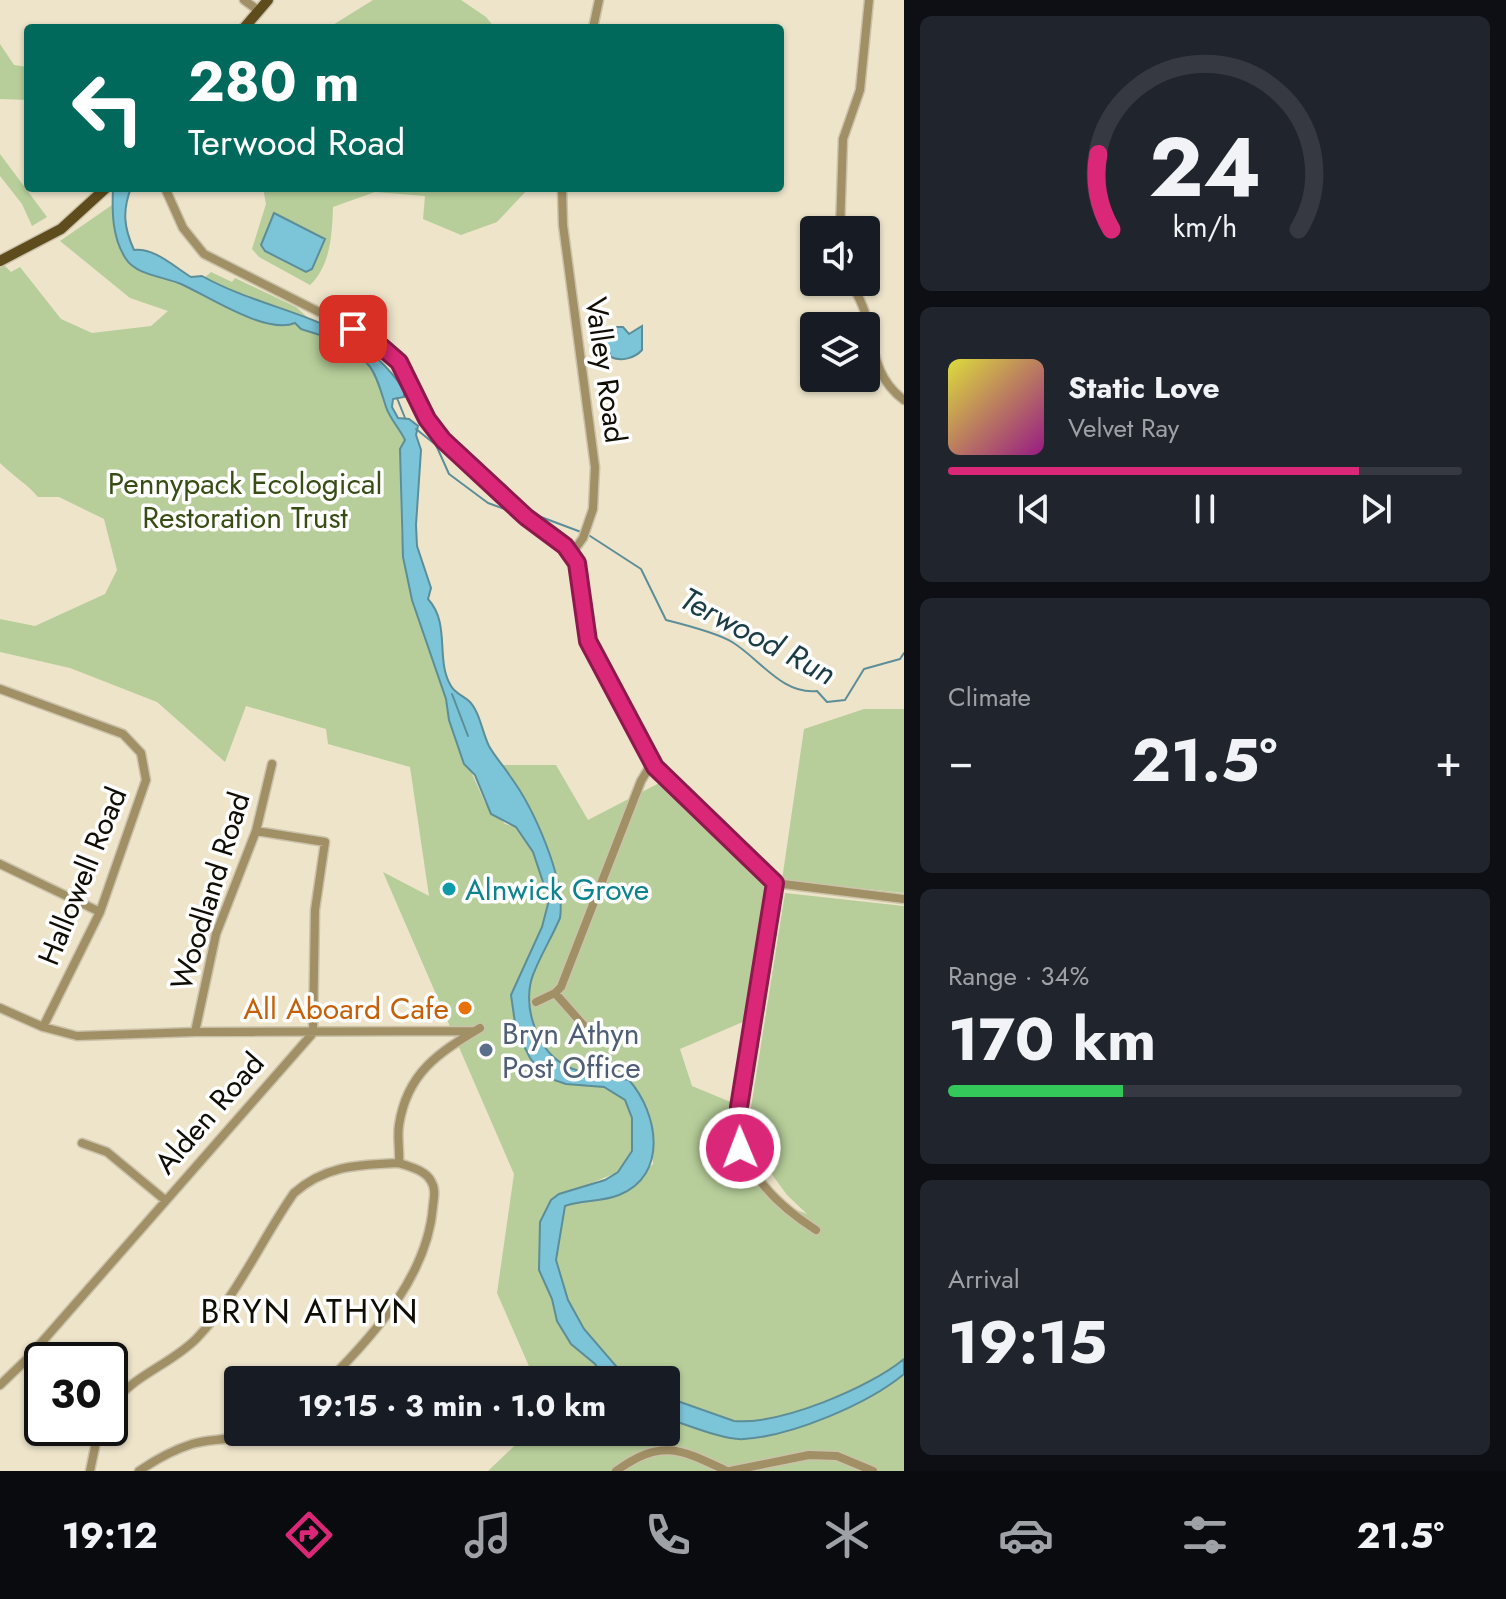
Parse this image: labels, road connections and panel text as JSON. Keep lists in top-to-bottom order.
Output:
{
  "streets": {
    "street": [
      "Valley Road",
      "Hallowell Road",
      "Woodland Road",
      "Alden Road"
    ]
  },
  "districts": ["BRYN ATHYN"],
  "water": ["Terwood Run"],
  "parks": ["Pennypack Ecological Restoration Trust"],
  "places": ["Alnwick Grove", "All Aboard Cafe", "Bryn Athyn Post Office"],
  "page": {
    "turn": ["280 m", "Terwood Road"],
    "song": ["Static Love", "Velvet Ray"],
    "tile": [
      "Climate",
      ["Range · 34%", "170 km"],
      ["Arrival", "19:15"]
    ],
    "heat": ["−", "21.5°", "+"],
    "limit": "30",
    "trip": "19:15 · 3 min · 1.0 km",
    "tabs": ["19:12", "21.5°"],
    "gauge": ["24", "km/h"]
  }
}
